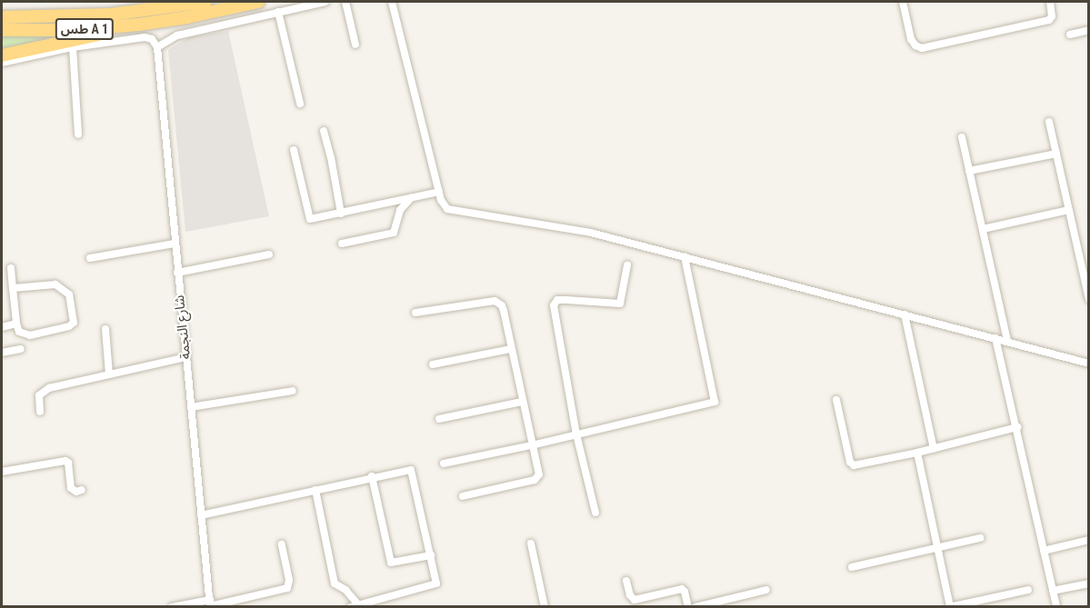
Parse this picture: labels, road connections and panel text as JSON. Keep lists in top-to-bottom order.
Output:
{
  "streets": {
    "highway": ["طس A 1"],
    "street": ["شارع النجمة"]
  }
}
